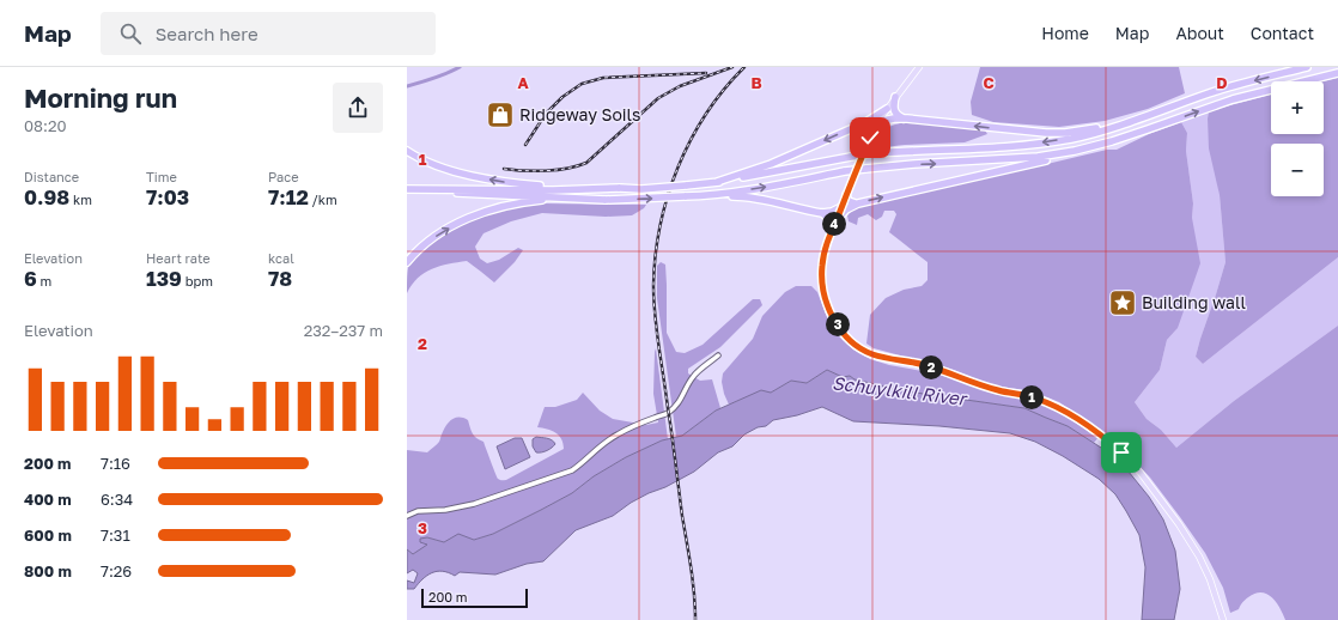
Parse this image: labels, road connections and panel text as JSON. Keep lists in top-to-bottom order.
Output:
{
  "water": ["Schuylkill River"],
  "places": {
    "shop": ["Ridgeway Soils"],
    "place": ["Building wall"]
  },
  "scale_bar": "200 m",
  "page": {
    "header": "Map",
    "search": "Search here",
    "nav": [
      "Home",
      "Map",
      "About",
      "Contact"
    ],
    "heading": ["Morning run", "08:20"],
    "map_buttons": ["+", "−"],
    "stats": [
      ["Distance", "0.98 km"],
      ["Time", "7:03"],
      ["Pace", "7:12 /km"],
      ["Elevation", "6 m"],
      ["Heart rate", "139 bpm"],
      ["kcal", "78"]
    ],
    "pins": [
      "4",
      "3",
      "2",
      "1"
    ],
    "chart": ["Elevation", "232–237 m"],
    "list": [
      {
        "name": "200 m",
        "note": "7:16"
      },
      {
        "name": "400 m",
        "note": "6:34"
      },
      {
        "name": "600 m",
        "note": "7:31"
      },
      {
        "name": "800 m",
        "note": "7:26"
      }
    ],
    "scale": "200 m"
  },
  "grid": {
    "columns": [
      "A",
      "B",
      "C",
      "D"
    ],
    "rows": ["1", "2", "3"]
  }
}
